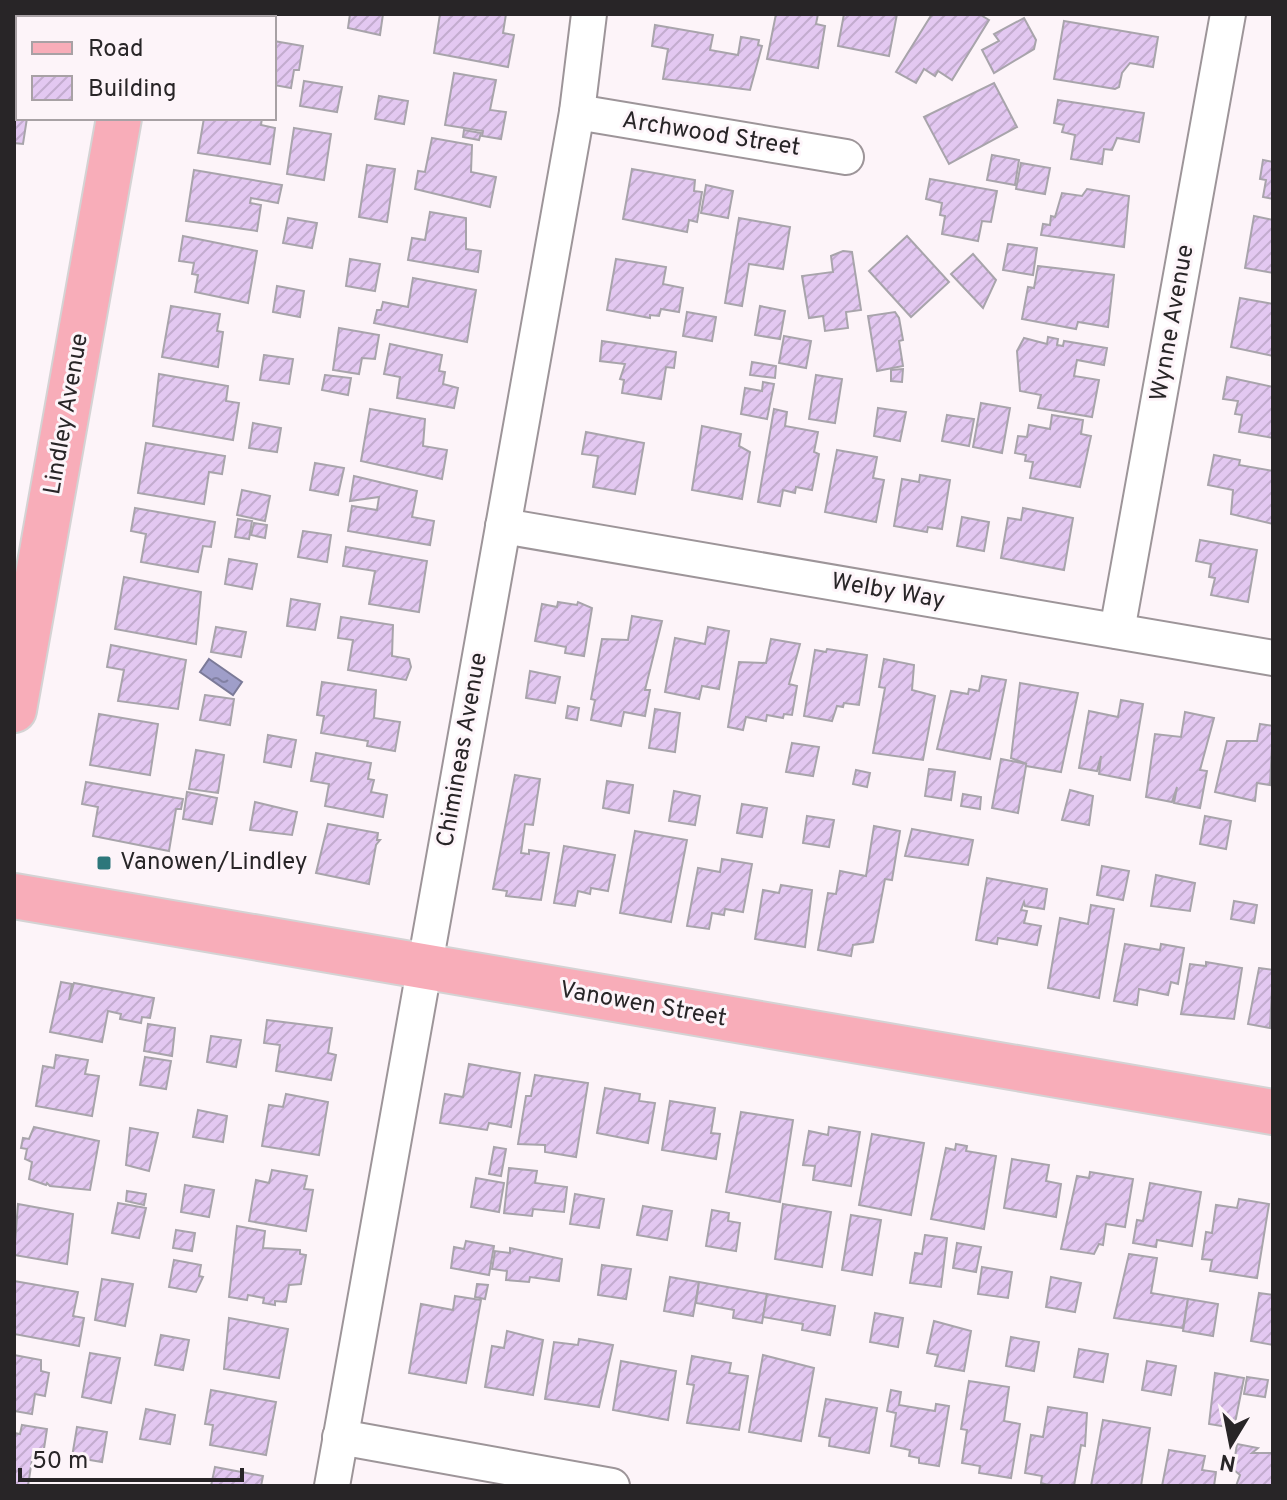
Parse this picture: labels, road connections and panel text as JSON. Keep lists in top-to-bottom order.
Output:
{
  "streets": {
    "main road": ["Lindley Avenue", "Vanowen Street"],
    "street": [
      "Archwood Street",
      "Wynne Avenue",
      "Welby Way",
      "Chimineas Avenue"
    ]
  },
  "crossings": [
    ["Archwood Street", "Chimineas Avenue"],
    ["Wynne Avenue", "Welby Way"],
    ["Welby Way", "Chimineas Avenue"],
    ["Chimineas Avenue", "Vanowen Street"]
  ],
  "places": {
    "transit": ["Vanowen/Lindley"]
  },
  "legend": ["Road", "Building"],
  "scale_bar": "50 m",
  "north": "bottom"
}
